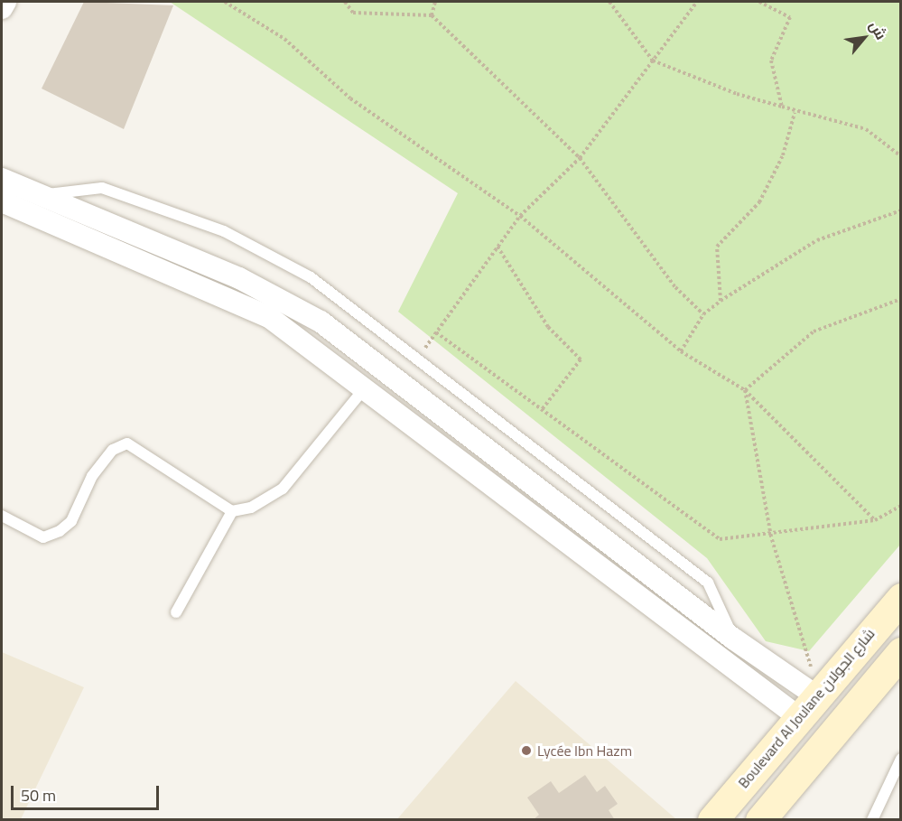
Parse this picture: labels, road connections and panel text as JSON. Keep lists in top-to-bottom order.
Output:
{
  "streets": {
    "main road": ["Boulevard Al Joulane شارع الجولان"]
  },
  "places": ["Lycée Ibn Hazm"],
  "scale_bar": "50 m",
  "north": "top right"
}
